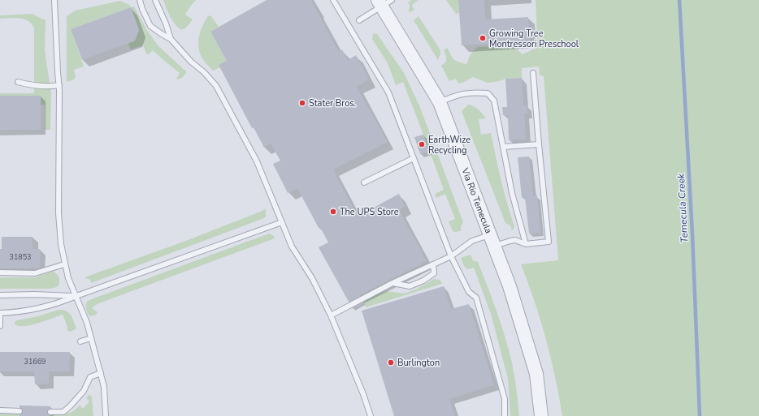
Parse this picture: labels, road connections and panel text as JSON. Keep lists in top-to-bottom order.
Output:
{
  "streets": {
    "street": ["Via Rio Temecula"]
  },
  "water": ["Temecula Creek"],
  "places": [
    "Growing Tree Montressori Preschool",
    "Stater Bros.",
    "EarthWize Recycling",
    "The UPS Store",
    "Burlington"
  ],
  "house_numbers": ["31853", "31669"]
}
